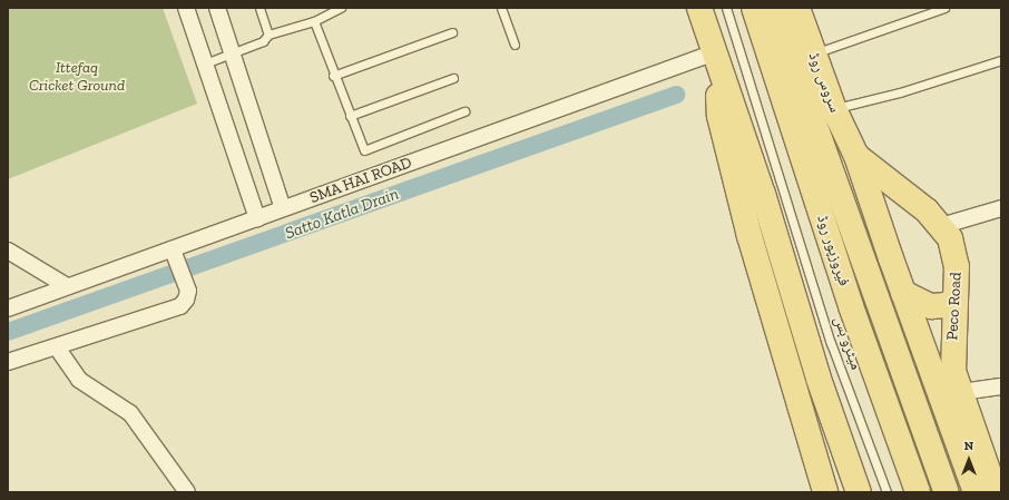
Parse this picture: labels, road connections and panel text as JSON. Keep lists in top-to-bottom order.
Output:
{
  "streets": {
    "main road": ["سروس روڈ", "فیروزپور روڈ", "Peco Road"],
    "street": ["SMA HAI ROAD"],
    "lane": ["میٹرو بس"]
  },
  "crossings": [
    ["سروس روڈ", "Peco Road"]
  ],
  "water": ["Satto Katla Drain"],
  "parks": ["Ittefaq Cricket Ground"],
  "north": "top"
}
